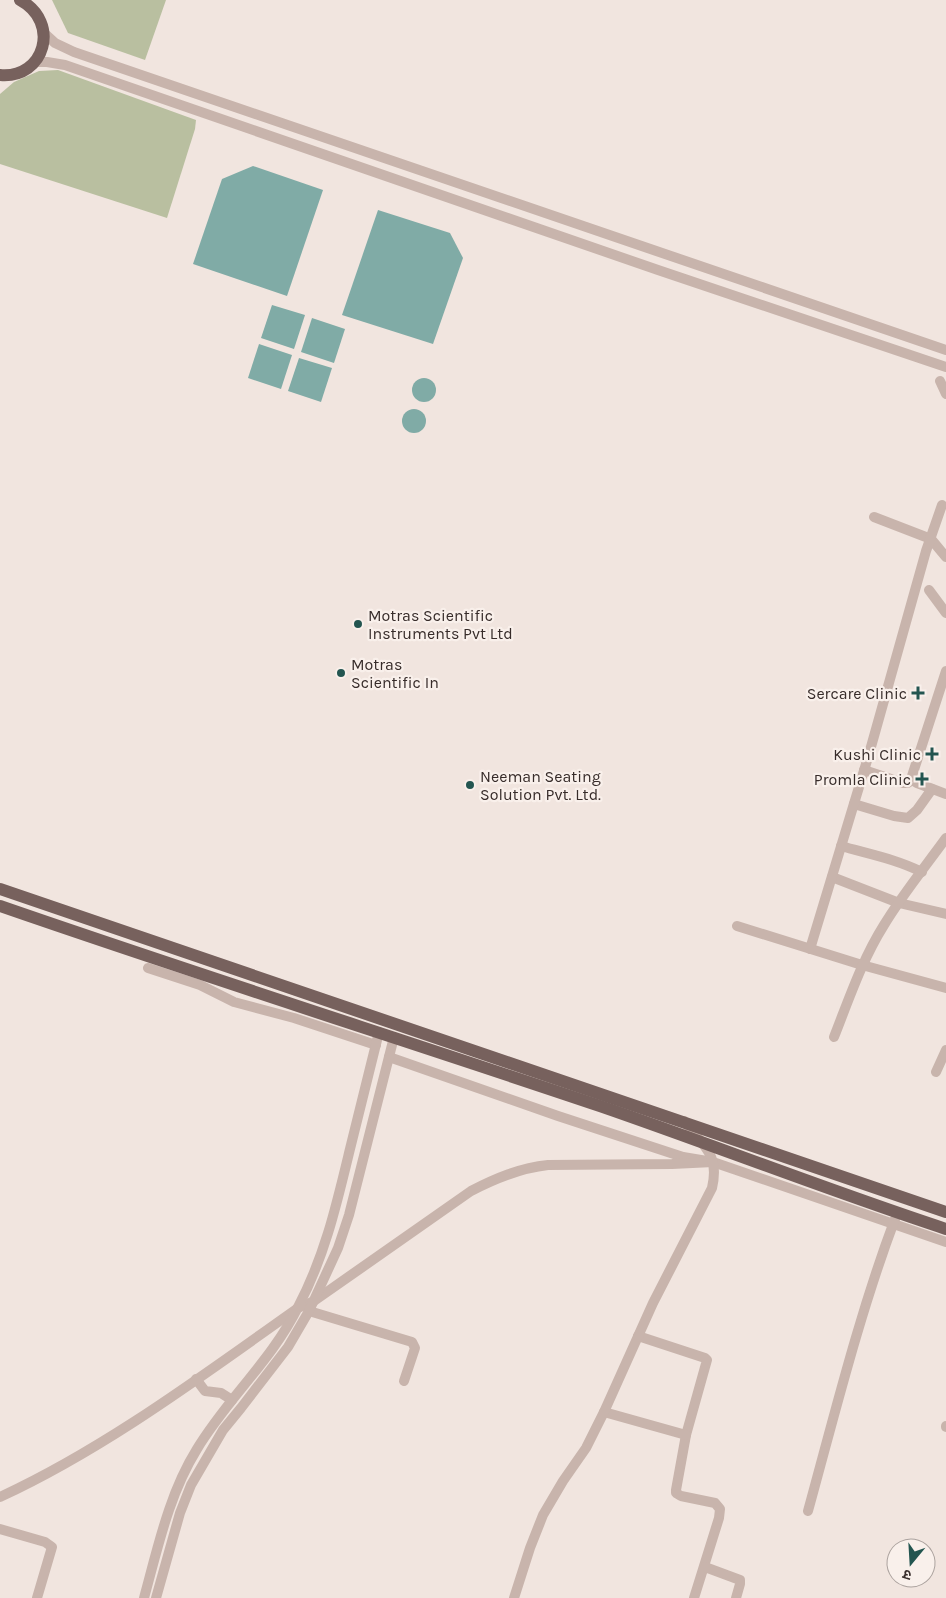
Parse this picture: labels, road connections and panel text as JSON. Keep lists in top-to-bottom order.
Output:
{
  "places": {
    "other": ["Motras Scientific Instruments Pvt Ltd", "Motras Scientific In", "Neeman Seating Solution Pvt. Ltd."],
    "health": ["Sercare Clinic", "Kushi Clinic", "Promla Clinic"]
  },
  "north": "bottom"
}
